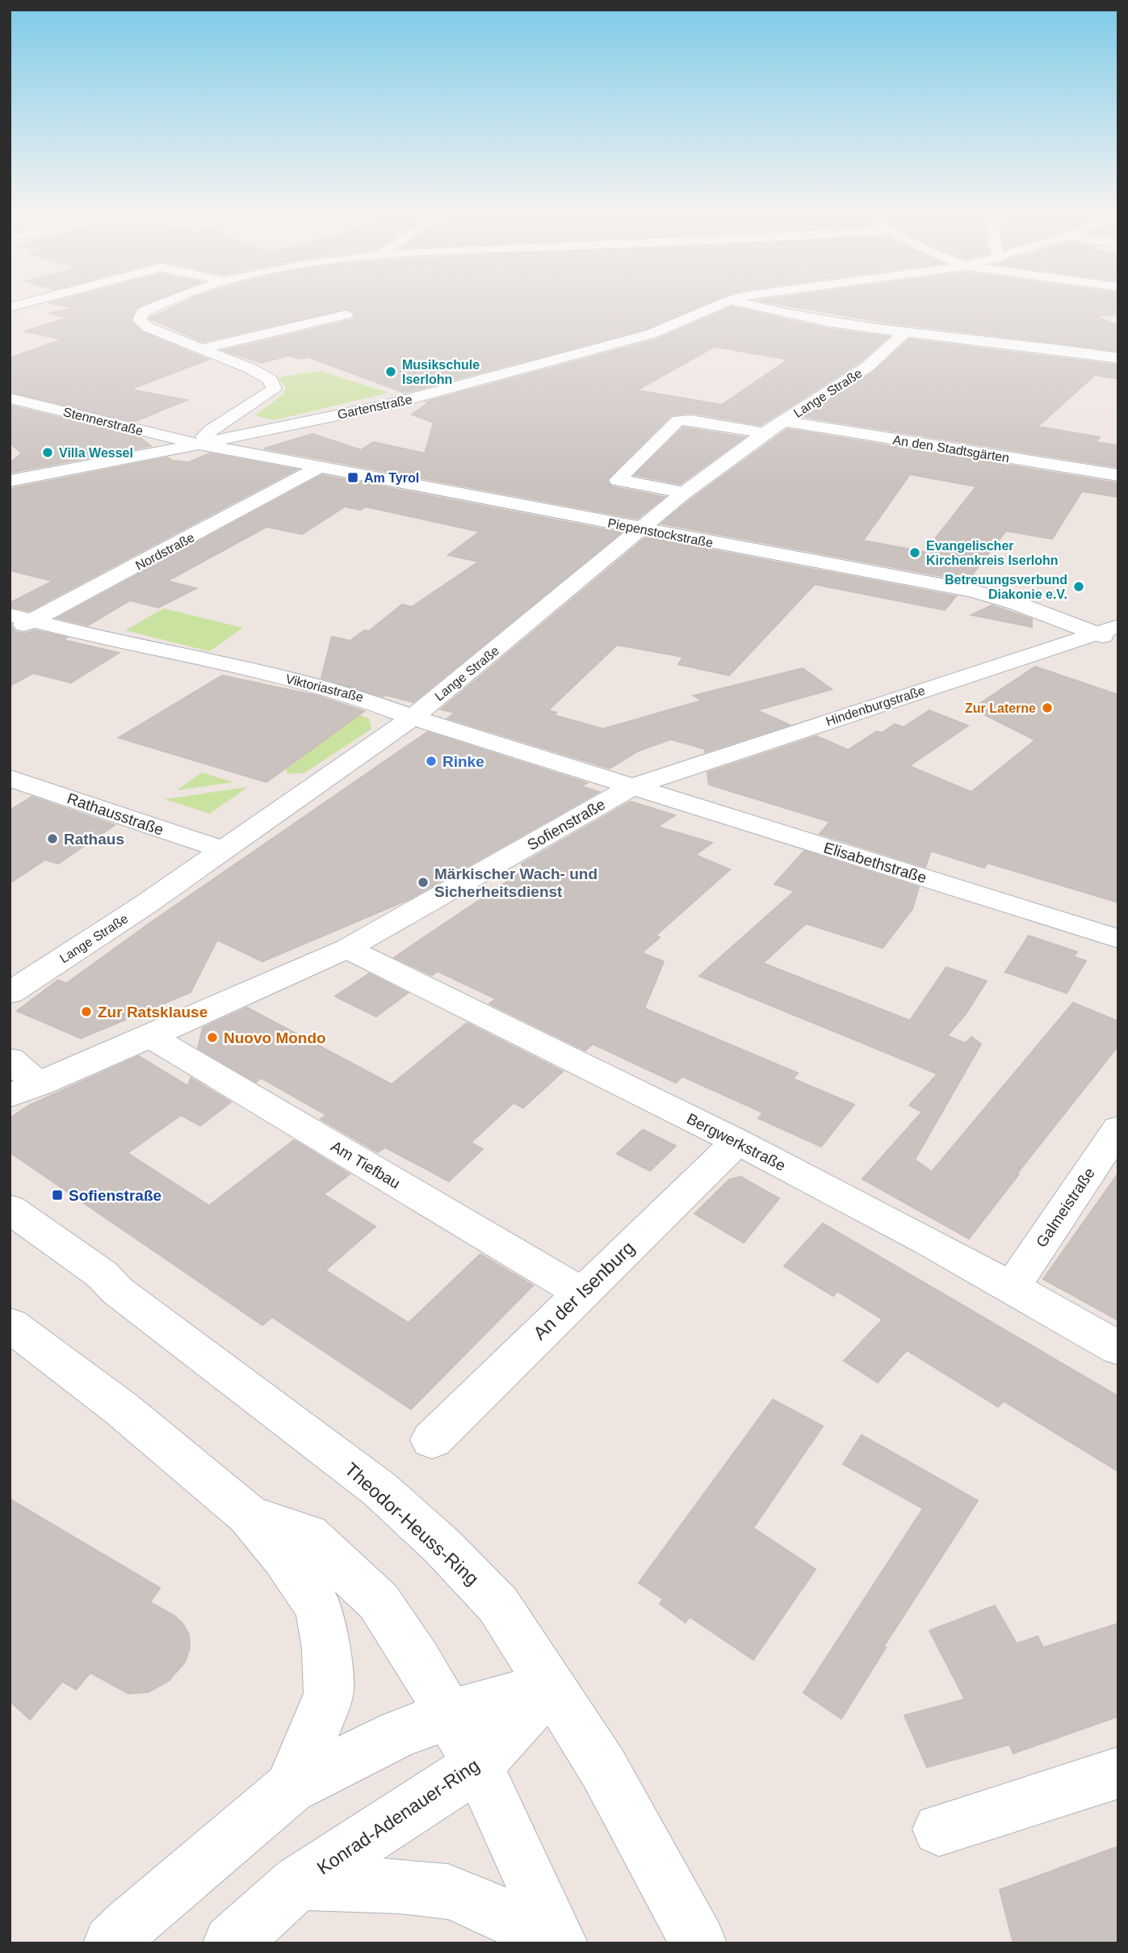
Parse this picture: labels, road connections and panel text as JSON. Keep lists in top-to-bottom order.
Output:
{
  "streets": {
    "street": [
      "Lange Straße",
      "Gartenstraße",
      "Stennerstraße",
      "An den Stadtsgärten",
      "Piepenstockstraße",
      "Nordstraße",
      "Viktoriastraße",
      "Hindenburgstraße",
      "Rathausstraße",
      "Sofienstraße",
      "Elisabethstraße",
      "Bergwerkstraße",
      "Am Tiefbau",
      "Galmeistraße",
      "An der Isenburg",
      "Theodor-Heuss-Ring",
      "Konrad-Adenauer-Ring"
    ]
  },
  "crossings": [
    ["Lange Straße", "An den Stadtsgärten"],
    ["Lange Straße", "Piepenstockstraße"],
    ["Lange Straße", "Viktoriastraße"],
    ["Lange Straße", "Rathausstraße"],
    ["Gartenstraße", "Stennerstraße"],
    ["Gartenstraße", "Piepenstockstraße"],
    ["Stennerstraße", "Piepenstockstraße"],
    ["Piepenstockstraße", "Nordstraße"],
    ["Piepenstockstraße", "Hindenburgstraße"],
    ["Nordstraße", "Viktoriastraße"],
    ["Viktoriastraße", "Hindenburgstraße"],
    ["Viktoriastraße", "Sofienstraße"],
    ["Viktoriastraße", "Elisabethstraße"],
    ["Hindenburgstraße", "Sofienstraße"],
    ["Hindenburgstraße", "Elisabethstraße"],
    ["Sofienstraße", "Elisabethstraße"],
    ["Sofienstraße", "Bergwerkstraße"],
    ["Sofienstraße", "Am Tiefbau"],
    ["Bergwerkstraße", "Galmeistraße"],
    ["Bergwerkstraße", "An der Isenburg"],
    ["Am Tiefbau", "An der Isenburg"],
    ["Theodor-Heuss-Ring", "Konrad-Adenauer-Ring"]
  ],
  "places": {
    "other": [
      "Musikschule Iserlohn",
      "Villa Wessel",
      "Evangelischer Kirchenkreis Iserlohn",
      "Betreuungsverbund Diakonie e.V.",
      "Zur Laterne",
      "Rinke",
      "Rathaus",
      "Märkischer Wach- und Sicherheitsdienst",
      "Zur Ratsklause",
      "Nuovo Mondo"
    ],
    "transit": ["Am Tyrol", "Sofienstraße"]
  }
}
